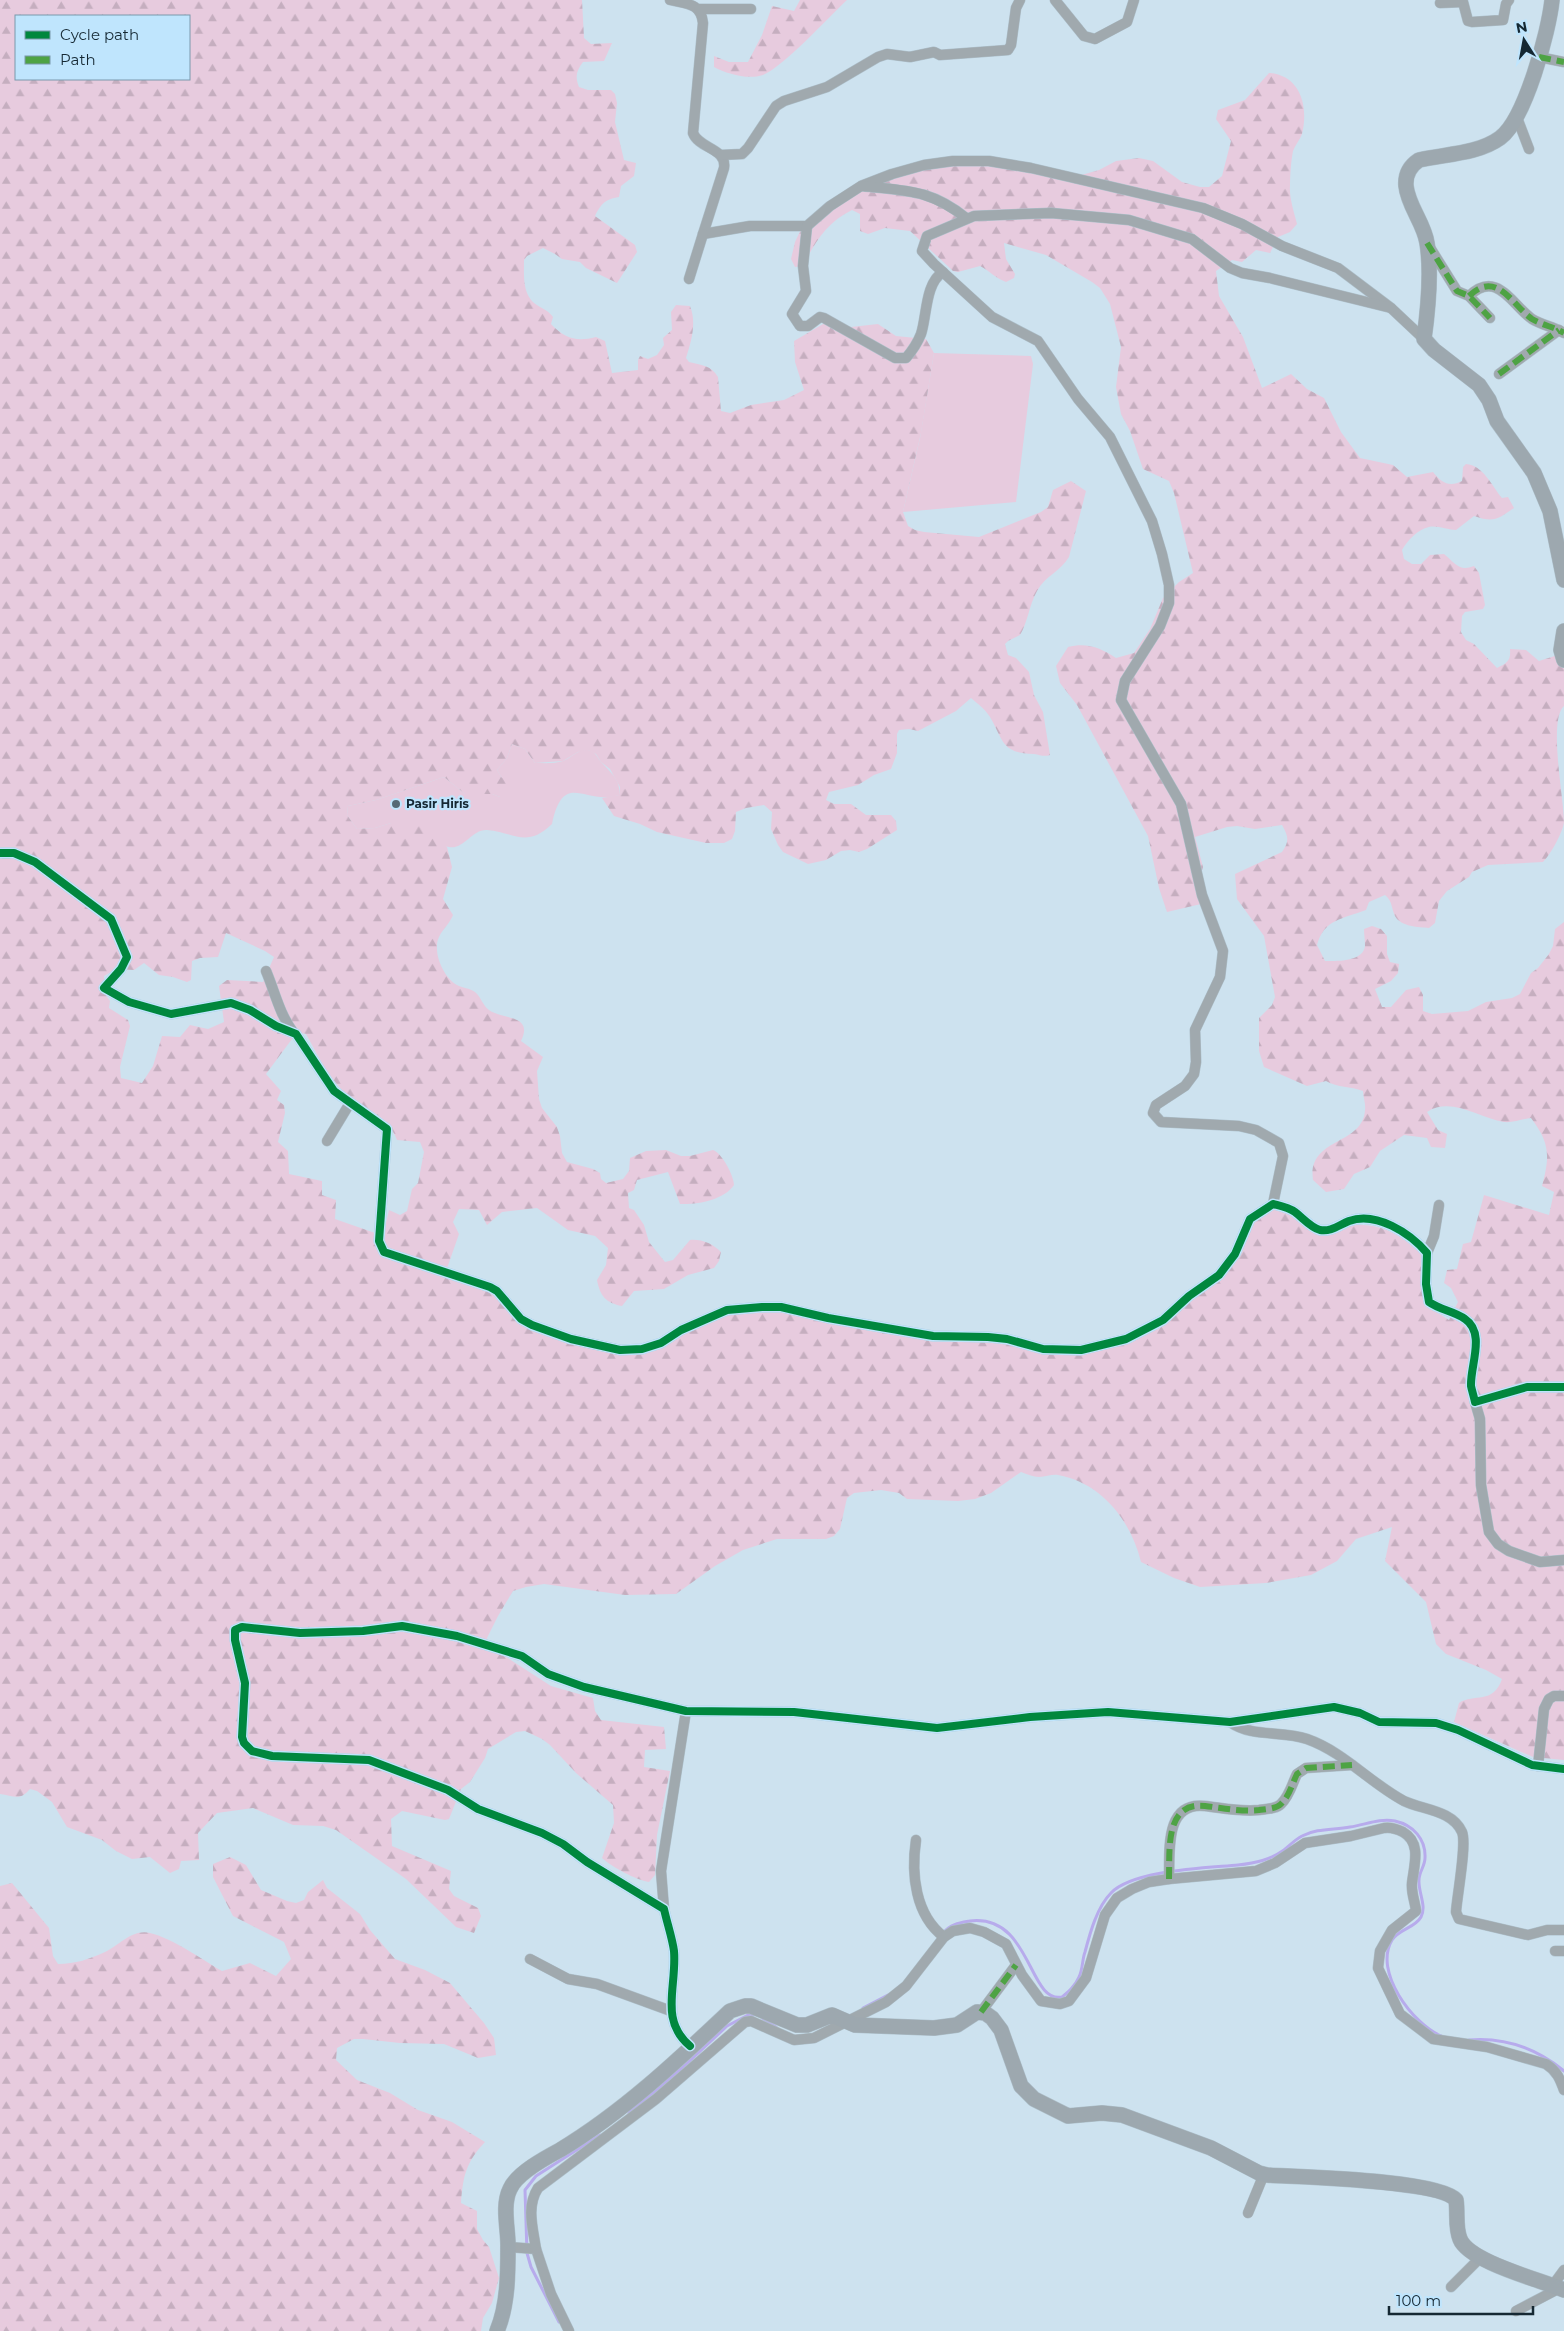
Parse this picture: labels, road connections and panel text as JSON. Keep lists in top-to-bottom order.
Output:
{
  "places": ["Pasir Hiris"],
  "legend": ["Cycle path", "Path"],
  "scale_bar": "100 m",
  "north": "top"
}
